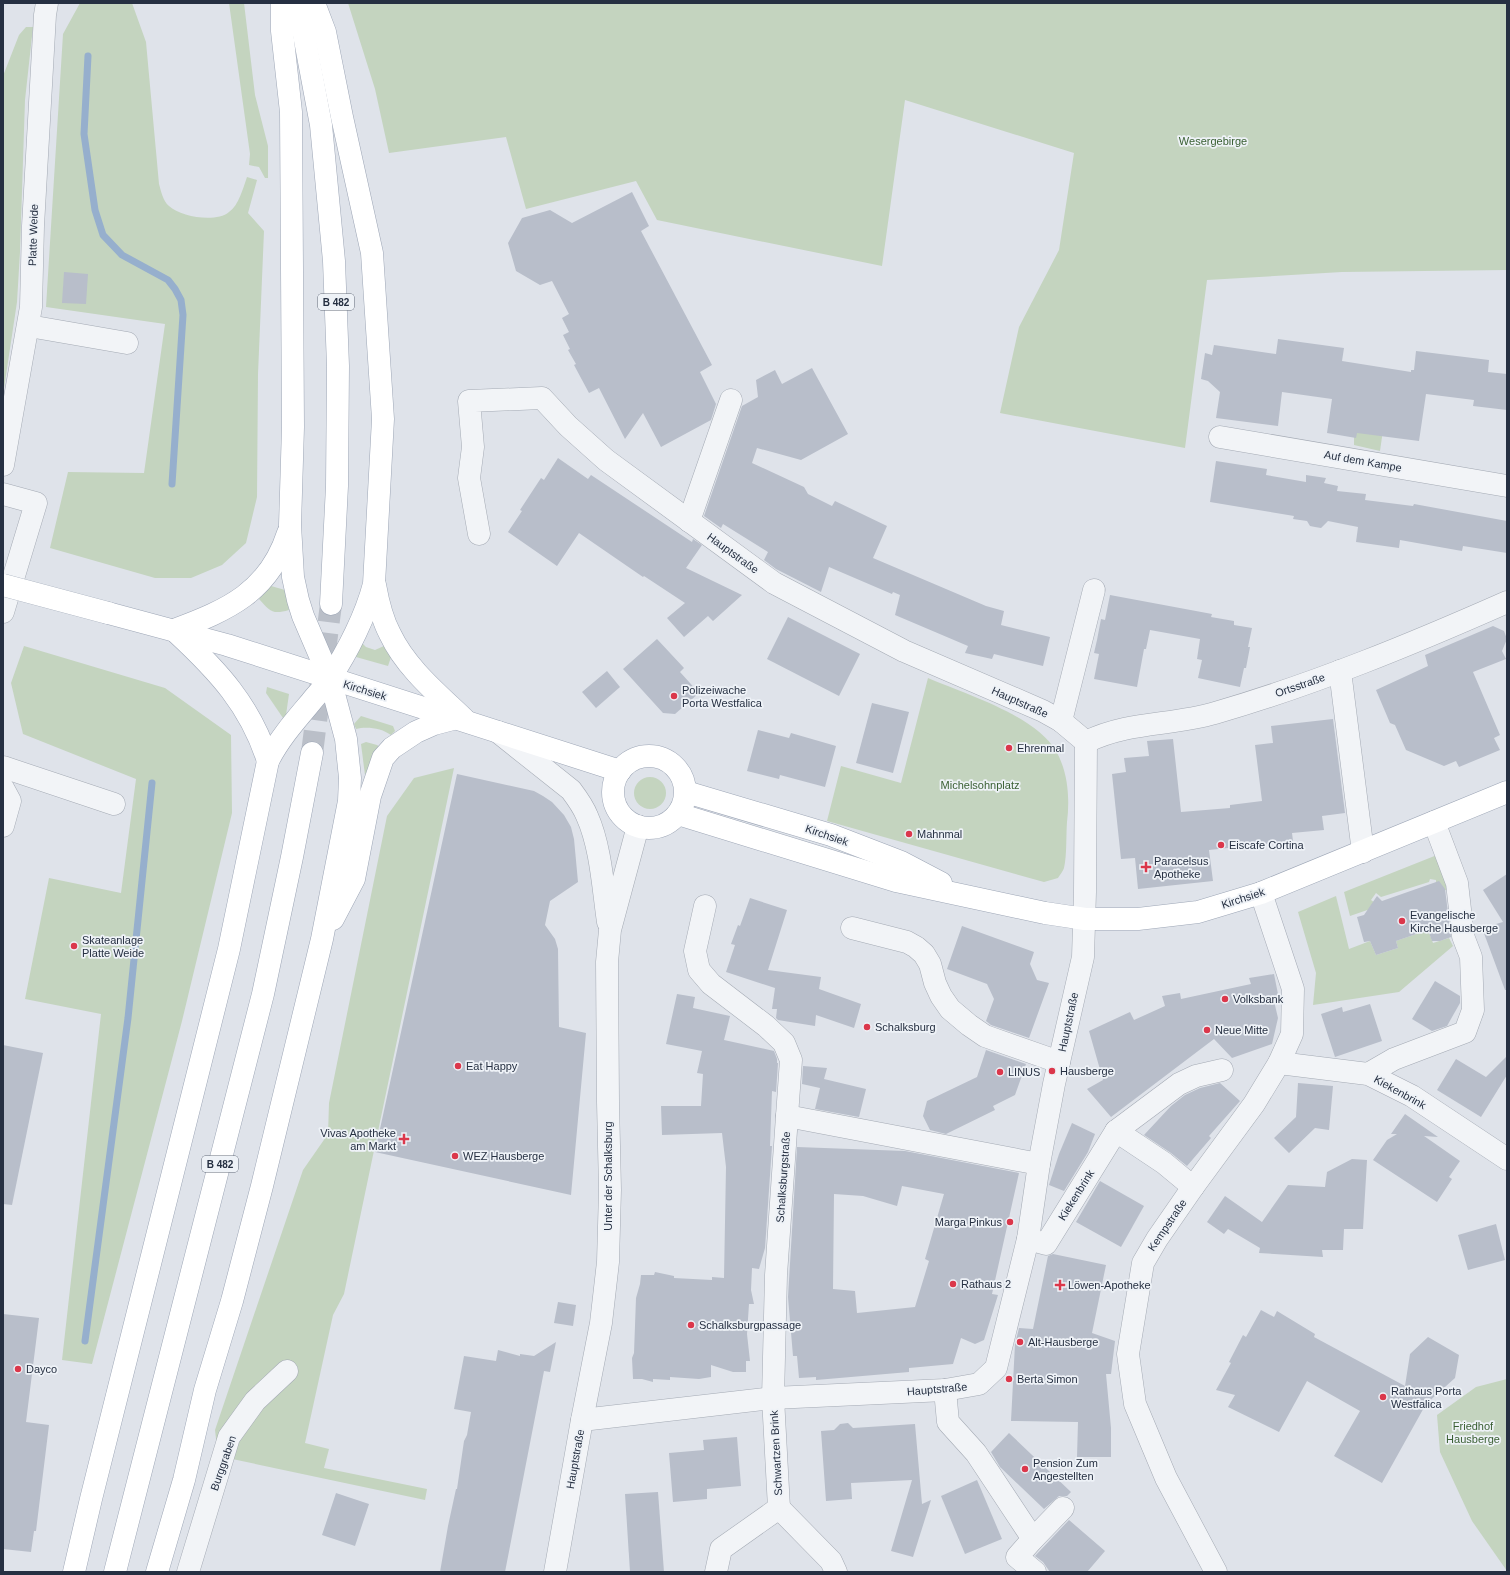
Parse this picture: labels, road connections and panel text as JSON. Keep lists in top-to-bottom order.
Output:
{
  "streets": {
    "main road": ["B 482", "Kirchsiek"],
    "street": [
      "Platte Weide",
      "Auf dem Kampe",
      "Hauptstraße",
      "Ortsstraße",
      "Kiekenbrink",
      "Unter der Schalksburg",
      "Schalksburgstraße",
      "Kempstraße",
      "Schwartzen Brink",
      "Burggraben"
    ]
  },
  "crossings": [
    ["Hauptstraße", "Ortsstraße"],
    ["Hauptstraße", "Kirchsiek"],
    ["Hauptstraße", "Kiekenbrink"],
    ["Hauptstraße", "Unter der Schalksburg"],
    ["Hauptstraße", "Schalksburgstraße"],
    ["Hauptstraße", "Schwartzen Brink"],
    ["Kirchsiek", "Unter der Schalksburg"],
    ["Kirchsiek", "Kempstraße"],
    ["Kiekenbrink", "Kempstraße"],
    ["Schalksburgstraße", "Schwartzen Brink"]
  ],
  "parks": ["Wesergebirge", "Michelsohnplatz", "Friedhof Hausberge"],
  "places": {
    "other": [
      "Polizeiwache Porta Westfalica",
      "Ehrenmal",
      "Mahnmal",
      "Eiscafe Cortina",
      "Evangelische Kirche Hausberge",
      "Skateanlage Platte Weide",
      "Volksbank",
      "Schalksburg",
      "Neue Mitte",
      "Eat Happy",
      "Hausberge",
      "LINUS",
      "WEZ Hausberge",
      "Marga Pinkus",
      "Rathaus 2",
      "Schalksburgpassage",
      "Alt-Hausberge",
      "Dayco",
      "Berta Simon",
      "Rathaus Porta Westfalica",
      "Pension Zum Angestellten"
    ],
    "health": ["Paracelsus Apotheke", "Vivas Apotheke am Markt", "Löwen-Apotheke"]
  }
}
